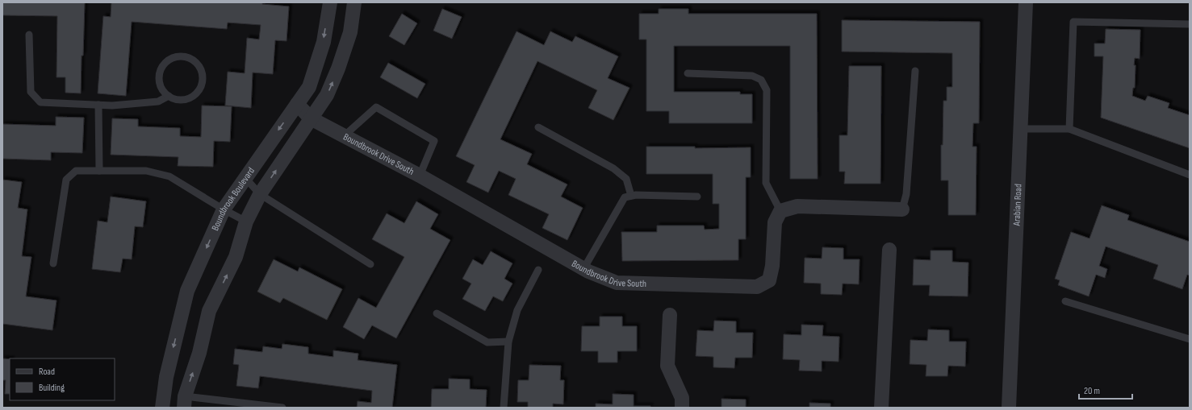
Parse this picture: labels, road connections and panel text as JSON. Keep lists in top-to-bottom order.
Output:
{
  "streets": {
    "street": ["Boundbrook Drive South", "Boundbrook Boulevard", "Arabian Road"]
  },
  "crossings": [
    ["Boundbrook Drive South", "Boundbrook Boulevard"]
  ],
  "legend": ["Road", "Building"],
  "scale_bar": "20 m"
}
